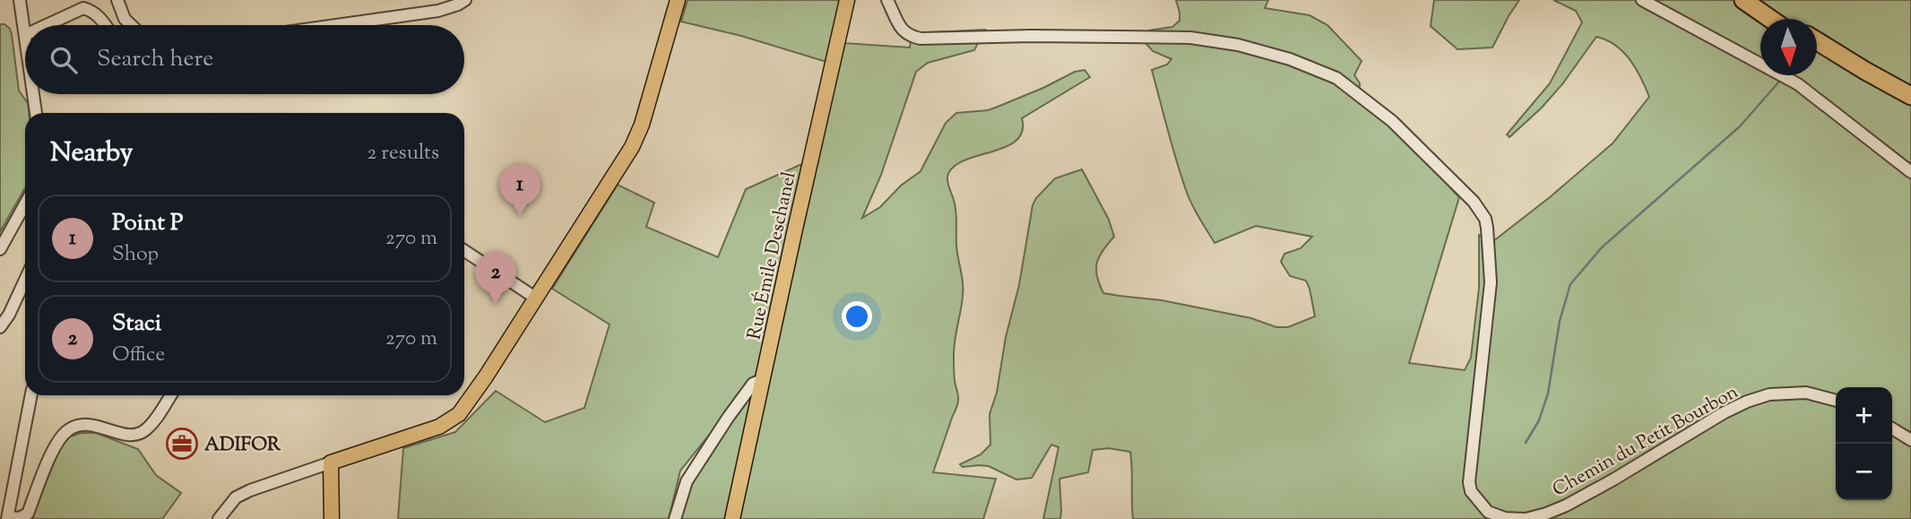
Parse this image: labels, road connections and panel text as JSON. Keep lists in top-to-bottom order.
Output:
{
  "streets": {
    "main road": ["Rue Émile Deschanel"],
    "street": ["Chemin du Petit Bourbon"]
  },
  "places": {
    "office": ["ADIFOR"]
  },
  "north": "bottom",
  "page": {
    "search": "Search here",
    "heading": ["Nearby", "2 results"],
    "pins": ["1", "2"],
    "list": [
      {
        "mark": "1",
        "name": "Point P",
        "note": "Shop",
        "value": "270 m"
      },
      {
        "mark": "2",
        "name": "Staci",
        "note": "Office",
        "value": "270 m"
      }
    ],
    "map_buttons": ["+", "−"]
  }
}
